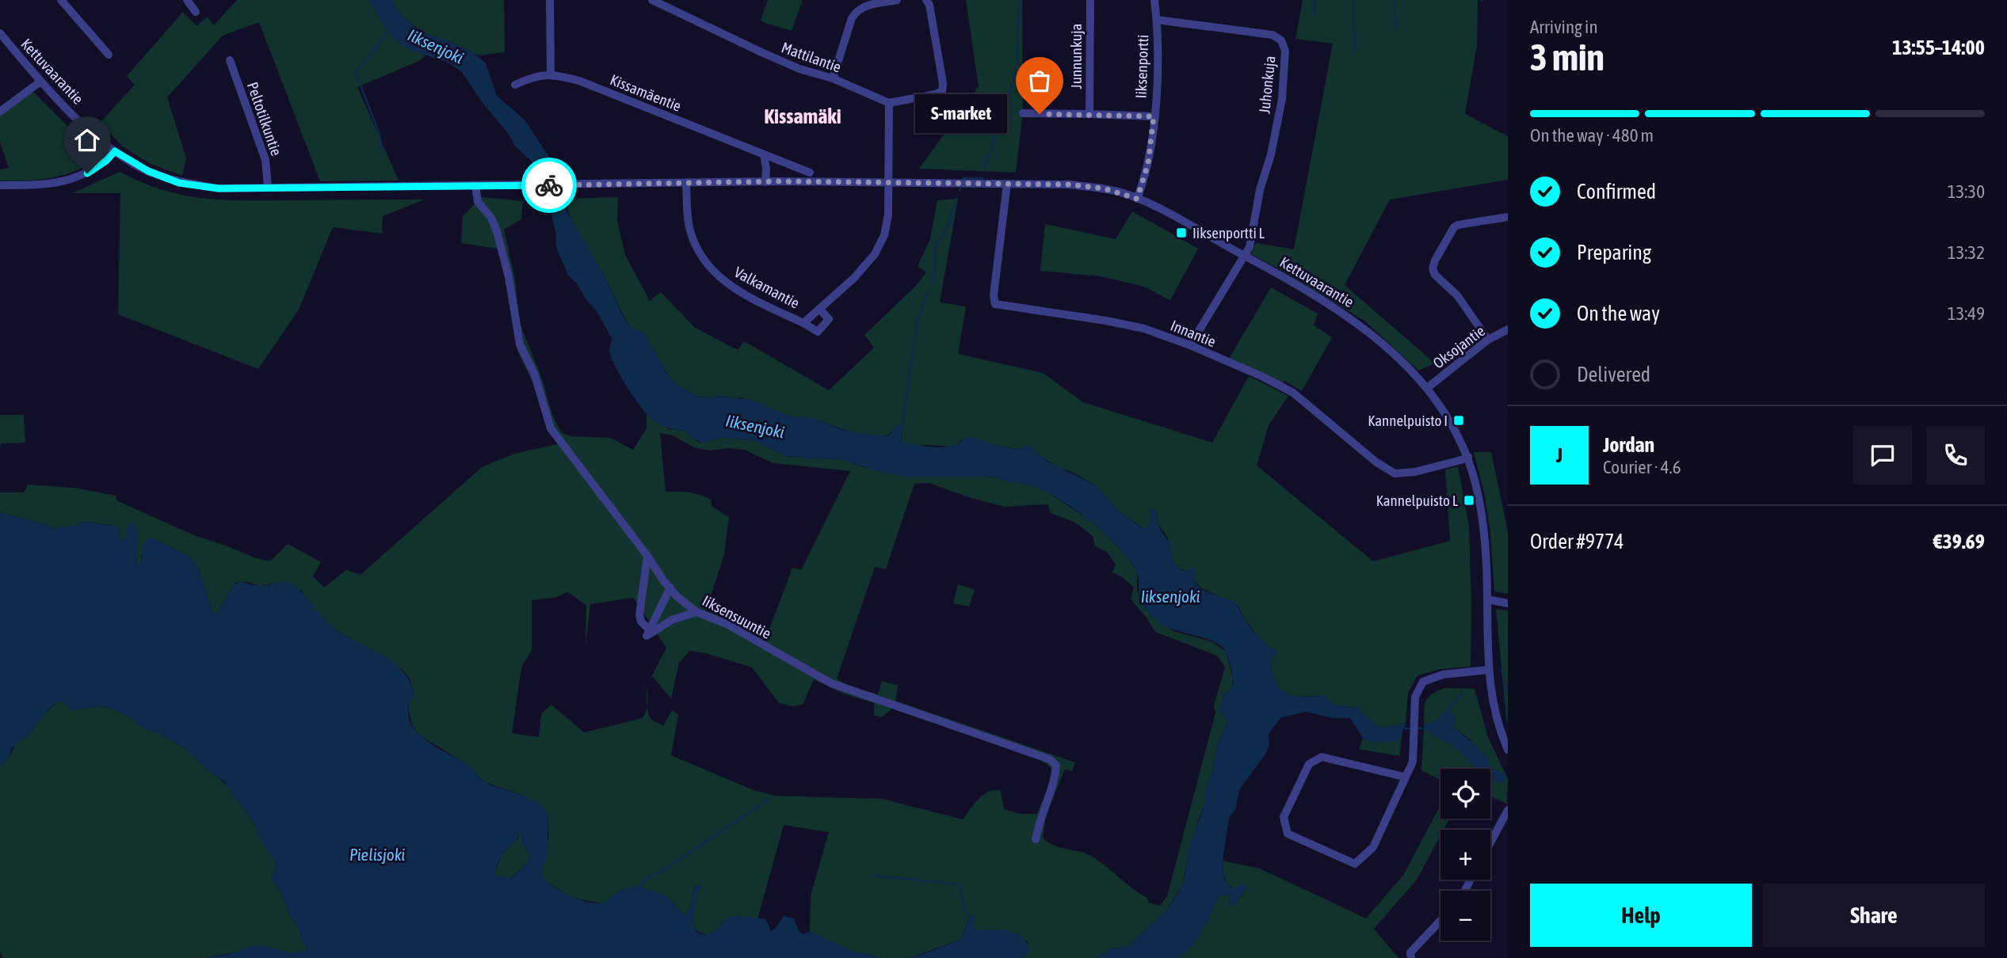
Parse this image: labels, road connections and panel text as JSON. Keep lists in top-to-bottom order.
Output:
{
  "streets": {
    "street": [
      "Junnunkuja",
      "Mattilantie",
      "Iiksenportti",
      "Kettuvaarantie",
      "Juhonkuja",
      "Kissamäentie",
      "Peltotilkuntie",
      "Valkamantie",
      "Innantie",
      "Oksojantie",
      "Iiksensuuntie"
    ]
  },
  "crossings": [
    ["Iiksenportti", "Kettuvaarantie"],
    ["Iiksenportti", "Juhonkuja"],
    ["Kettuvaarantie", "Juhonkuja"],
    ["Kettuvaarantie", "Peltotilkuntie"],
    ["Kettuvaarantie", "Valkamantie"],
    ["Kettuvaarantie", "Innantie"],
    ["Kettuvaarantie", "Oksojantie"],
    ["Kettuvaarantie", "Iiksensuuntie"],
    ["Juhonkuja", "Innantie"]
  ],
  "districts": ["Kissamäki"],
  "water": ["Iiksenjoki", "Pielisjoki"],
  "places": {
    "other": ["S-market"],
    "transit": ["Iiksenportti L", "Kannelpuisto I", "Kannelpuisto L"]
  },
  "page": {
    "heading": ["3 min", "Arriving in", "13:55–14:00"],
    "panel": [
      "Jordan",
      "Courier · 4.6",
      "Order #9774",
      "€39.69"
    ],
    "bubble": "S-market",
    "bar": "On the way · 480 m",
    "list": [
      ["Confirmed", "13:30"],
      ["Preparing", "13:32"],
      ["On the way", "13:49"],
      "Delivered"
    ],
    "round": "J",
    "map_buttons": ["+", "−"],
    "buttons": ["Help", "Share"]
  }
}
